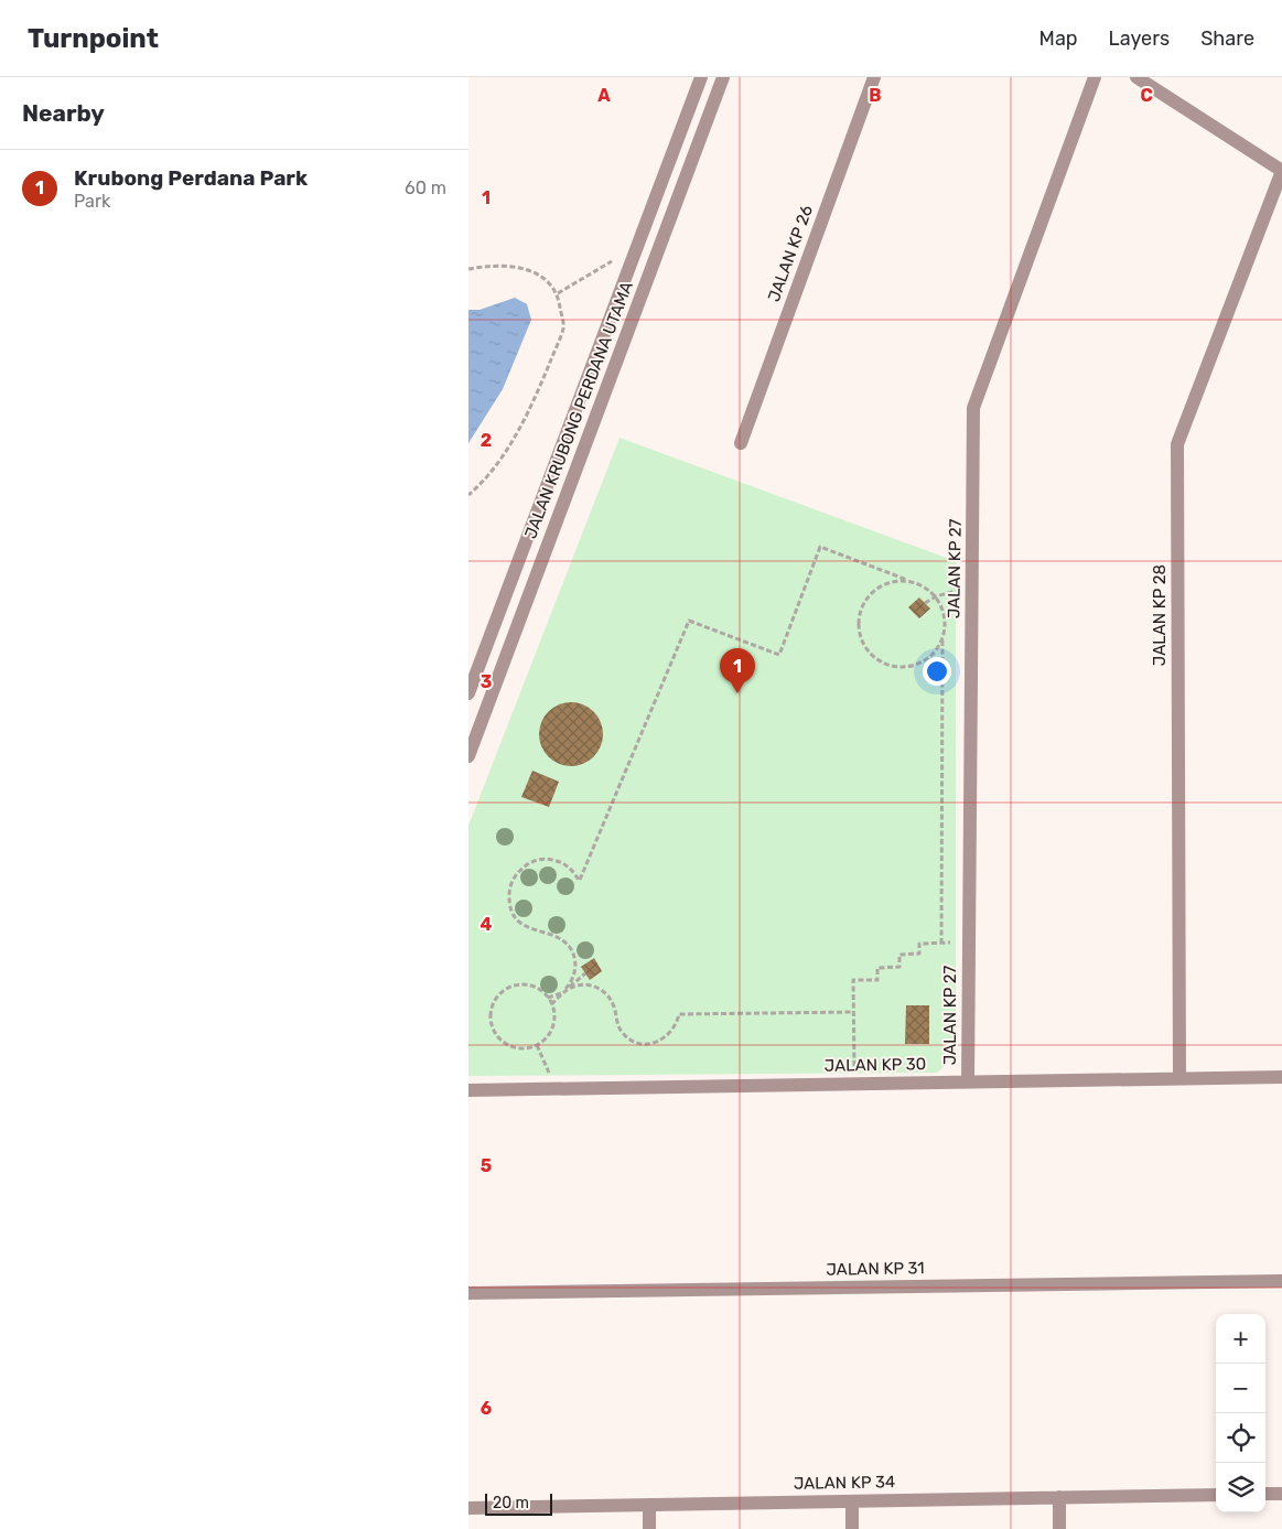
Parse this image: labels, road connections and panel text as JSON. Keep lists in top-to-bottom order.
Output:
{
  "streets": {
    "street": [
      "JALAN KP 26",
      "JALAN KRUBONG PERDANA UTAMA",
      "JALAN KP 27",
      "JALAN KP 28",
      "JALAN KP 30",
      "JALAN KP 31",
      "JALAN KP 34"
    ]
  },
  "crossings": [
    ["JALAN KP 27", "JALAN KP 30"],
    ["JALAN KP 28", "JALAN KP 30"]
  ],
  "scale_bar": "20 m",
  "page": {
    "header": "Turnpoint",
    "nav": ["Map", "Layers", "Share"],
    "heading": "Nearby",
    "list": [
      {
        "mark": "1",
        "name": "Krubong Perdana Park",
        "note": "Park",
        "value": "60 m"
      }
    ],
    "pins": "1",
    "map_buttons": ["+", "−"],
    "scale": "20 m"
  },
  "grid": {
    "columns": ["A", "B", "C"],
    "rows": [
      "1",
      "2",
      "3",
      "4",
      "5",
      "6"
    ]
  }
}
